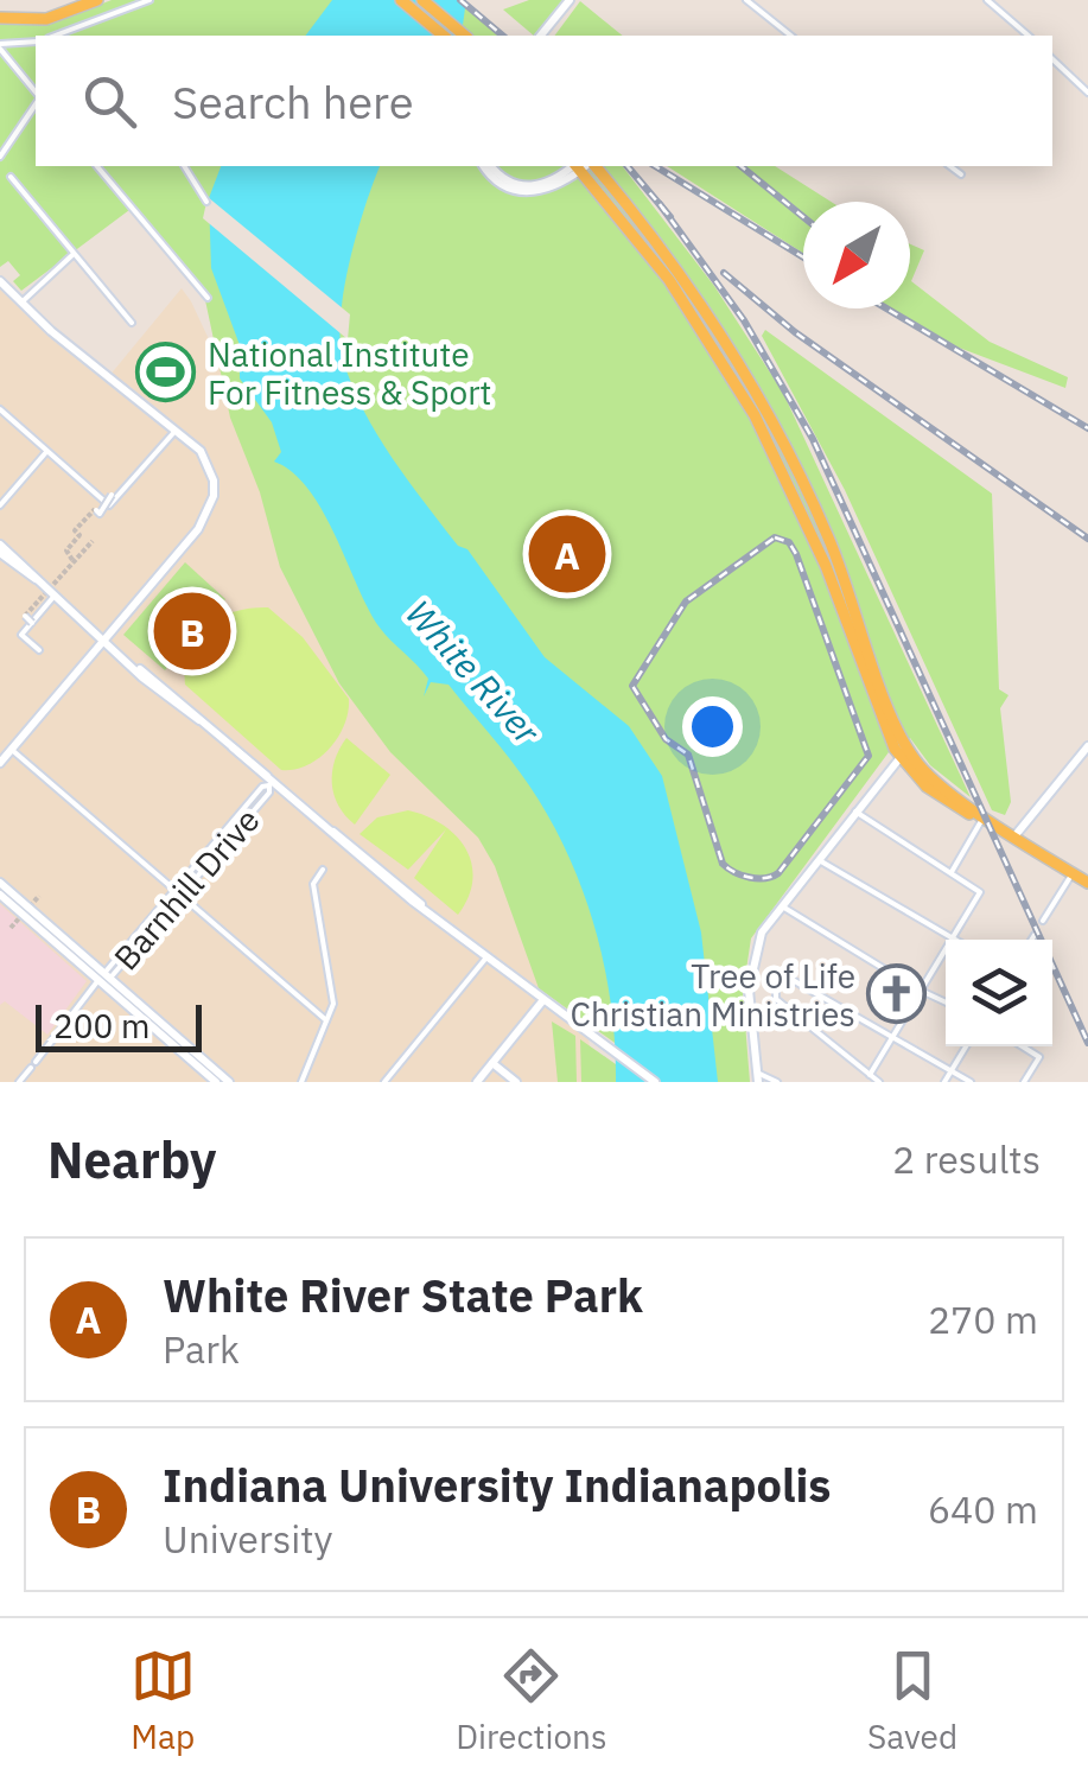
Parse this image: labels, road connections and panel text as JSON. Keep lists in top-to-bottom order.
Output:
{
  "streets": {
    "street": ["Barnhill Drive"]
  },
  "water": ["White River"],
  "places": {
    "sports": ["National Institute For Fitness & Sport"],
    "church": ["Tree of Life Christian Ministries"]
  },
  "scale_bar": "200 m",
  "north": "bottom left",
  "page": {
    "search": "Search here",
    "pins": ["A", "B"],
    "scale": "200 m",
    "heading": ["Nearby", "2 results"],
    "list": [
      {
        "mark": "A",
        "name": "White River State Park",
        "note": "Park",
        "value": "270 m"
      },
      {
        "mark": "B",
        "name": "Indiana University Indianapolis",
        "note": "University",
        "value": "640 m"
      }
    ],
    "nav": ["Map", "Directions", "Saved"]
  }
}
